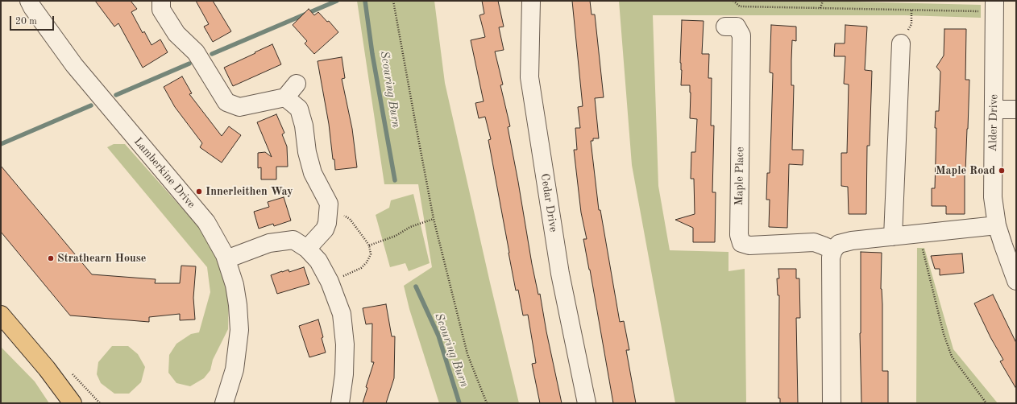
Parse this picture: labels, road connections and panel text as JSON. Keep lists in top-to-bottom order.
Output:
{
  "streets": {
    "street": [
      "Alder Drive",
      "Lamberkine Drive",
      "Maple Place",
      "Cedar Drive"
    ]
  },
  "water": ["Scouring Burn"],
  "places": ["Maple Road", "Innerleithen Way", "Strathearn House"],
  "scale_bar": "20 m"
}
